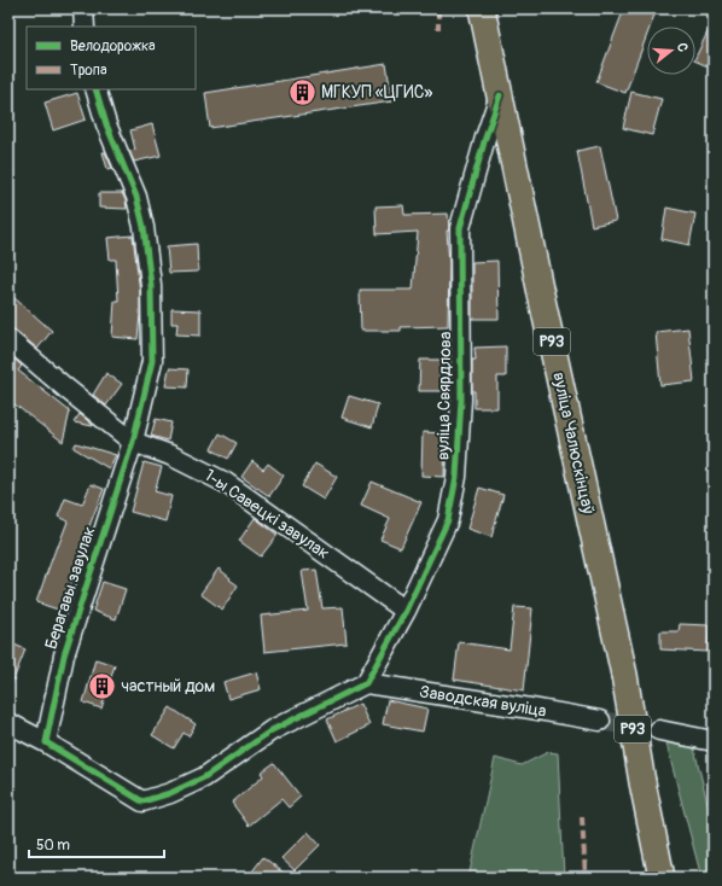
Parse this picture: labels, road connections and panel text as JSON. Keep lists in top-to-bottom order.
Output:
{
  "streets": {
    "main road": ["Р93", "вуліца Чалюскінцаў"],
    "street": [
      "вуліца Свярдлова",
      "1-ы Савецкі завулак",
      "Берагавы завулак",
      "Заводская вуліца"
    ]
  },
  "crossings": [
    ["вуліца Свярдлова", "вуліца Чалюскінцаў"],
    ["вуліца Свярдлова", "1-ы Савецкі завулак"],
    ["вуліца Свярдлова", "Заводская вуліца"],
    ["1-ы Савецкі завулак", "Берагавы завулак"]
  ],
  "places": {
    "building": ["МГКУП «ЦГИС»", "частный дом"]
  },
  "legend": ["Велодорожка", "Тропа"],
  "scale_bar": "50 m",
  "north": "right"
}
